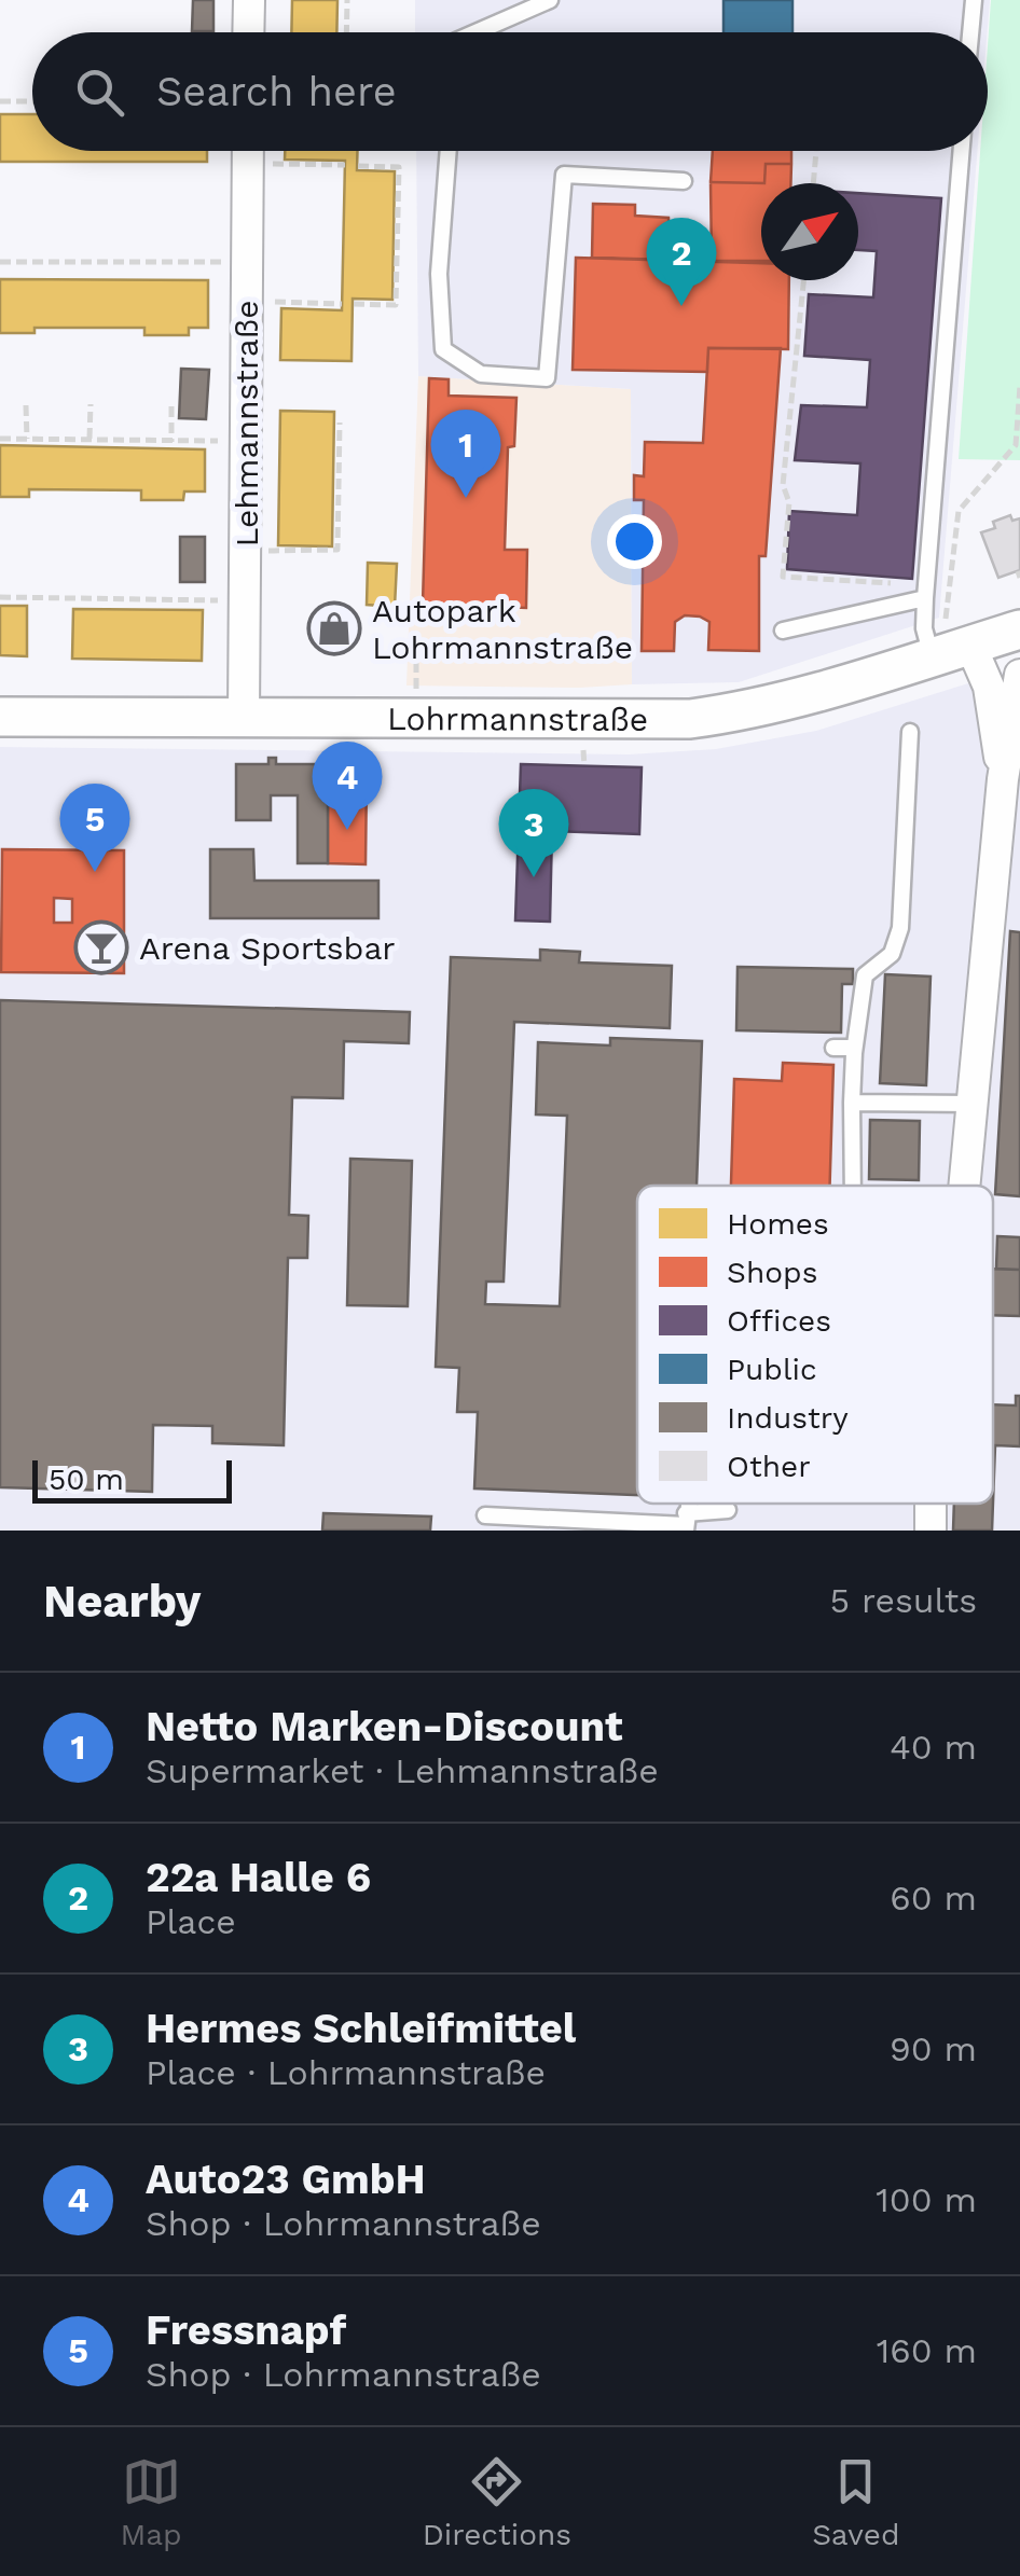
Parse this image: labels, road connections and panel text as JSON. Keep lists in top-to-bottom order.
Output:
{
  "streets": {
    "street": ["Lehmannstraße", "Lohrmannstraße"]
  },
  "crossings": [
    ["Lehmannstraße", "Lohrmannstraße"]
  ],
  "places": {
    "shop": ["Autopark Lohrmannstraße"],
    "bar": ["Arena Sportsbar"]
  },
  "legend": [
    "Homes",
    "Shops",
    "Offices",
    "Public",
    "Industry",
    "Other"
  ],
  "scale_bar": "50 m",
  "north": "top right",
  "page": {
    "search": "Search here",
    "pins": [
      "2",
      "1",
      "4",
      "5",
      "3"
    ],
    "scale": "50 m",
    "heading": ["Nearby", "5 results"],
    "list": [
      {
        "mark": "1",
        "name": "Netto Marken-Discount",
        "note": "Supermarket · Lehmannstraße",
        "value": "40 m"
      },
      {
        "mark": "2",
        "name": "22a Halle 6",
        "note": "Place",
        "value": "60 m"
      },
      {
        "mark": "3",
        "name": "Hermes Schleifmittel",
        "note": "Place · Lohrmannstraße",
        "value": "90 m"
      },
      {
        "mark": "4",
        "name": "Auto23 GmbH",
        "note": "Shop · Lohrmannstraße",
        "value": "100 m"
      },
      {
        "mark": "5",
        "name": "Fressnapf",
        "note": "Shop · Lohrmannstraße",
        "value": "160 m"
      }
    ],
    "nav": ["Map", "Directions", "Saved"]
  }
}
